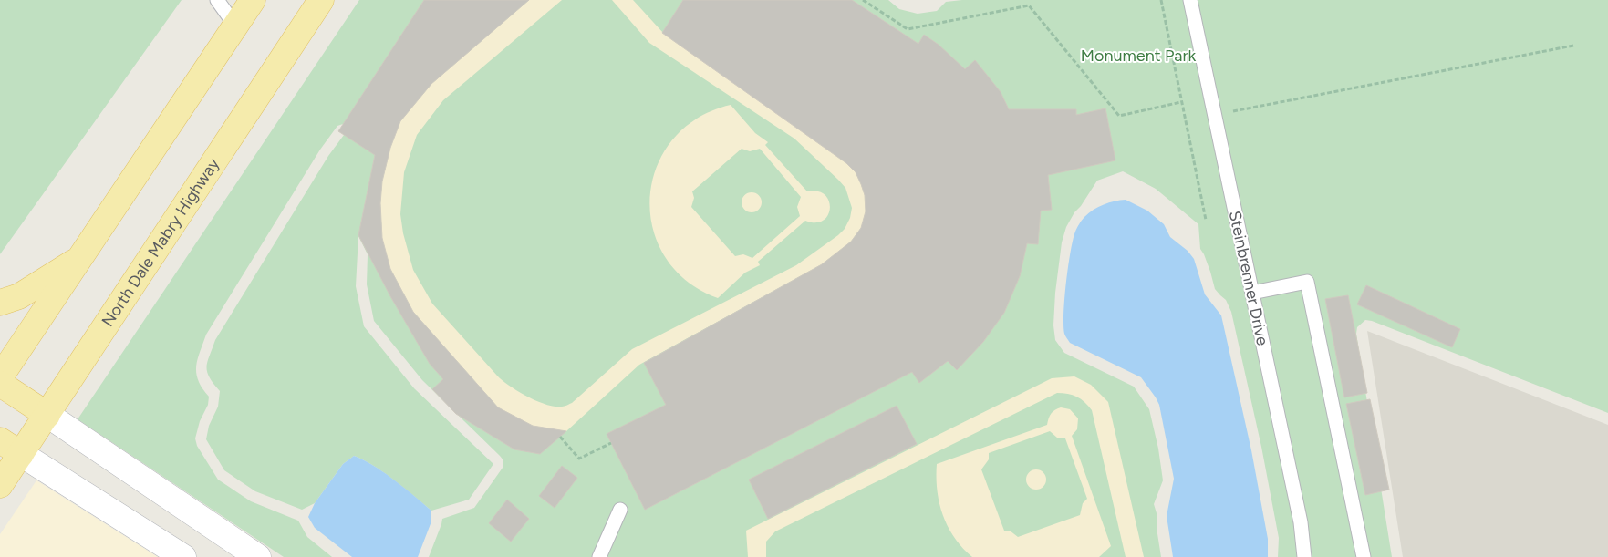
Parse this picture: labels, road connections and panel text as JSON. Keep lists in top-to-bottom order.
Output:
{
  "streets": {
    "main road": ["North Dale Mabry Highway"],
    "lane": ["Steinbrenner Drive"]
  },
  "parks": ["Monument Park"]
}
